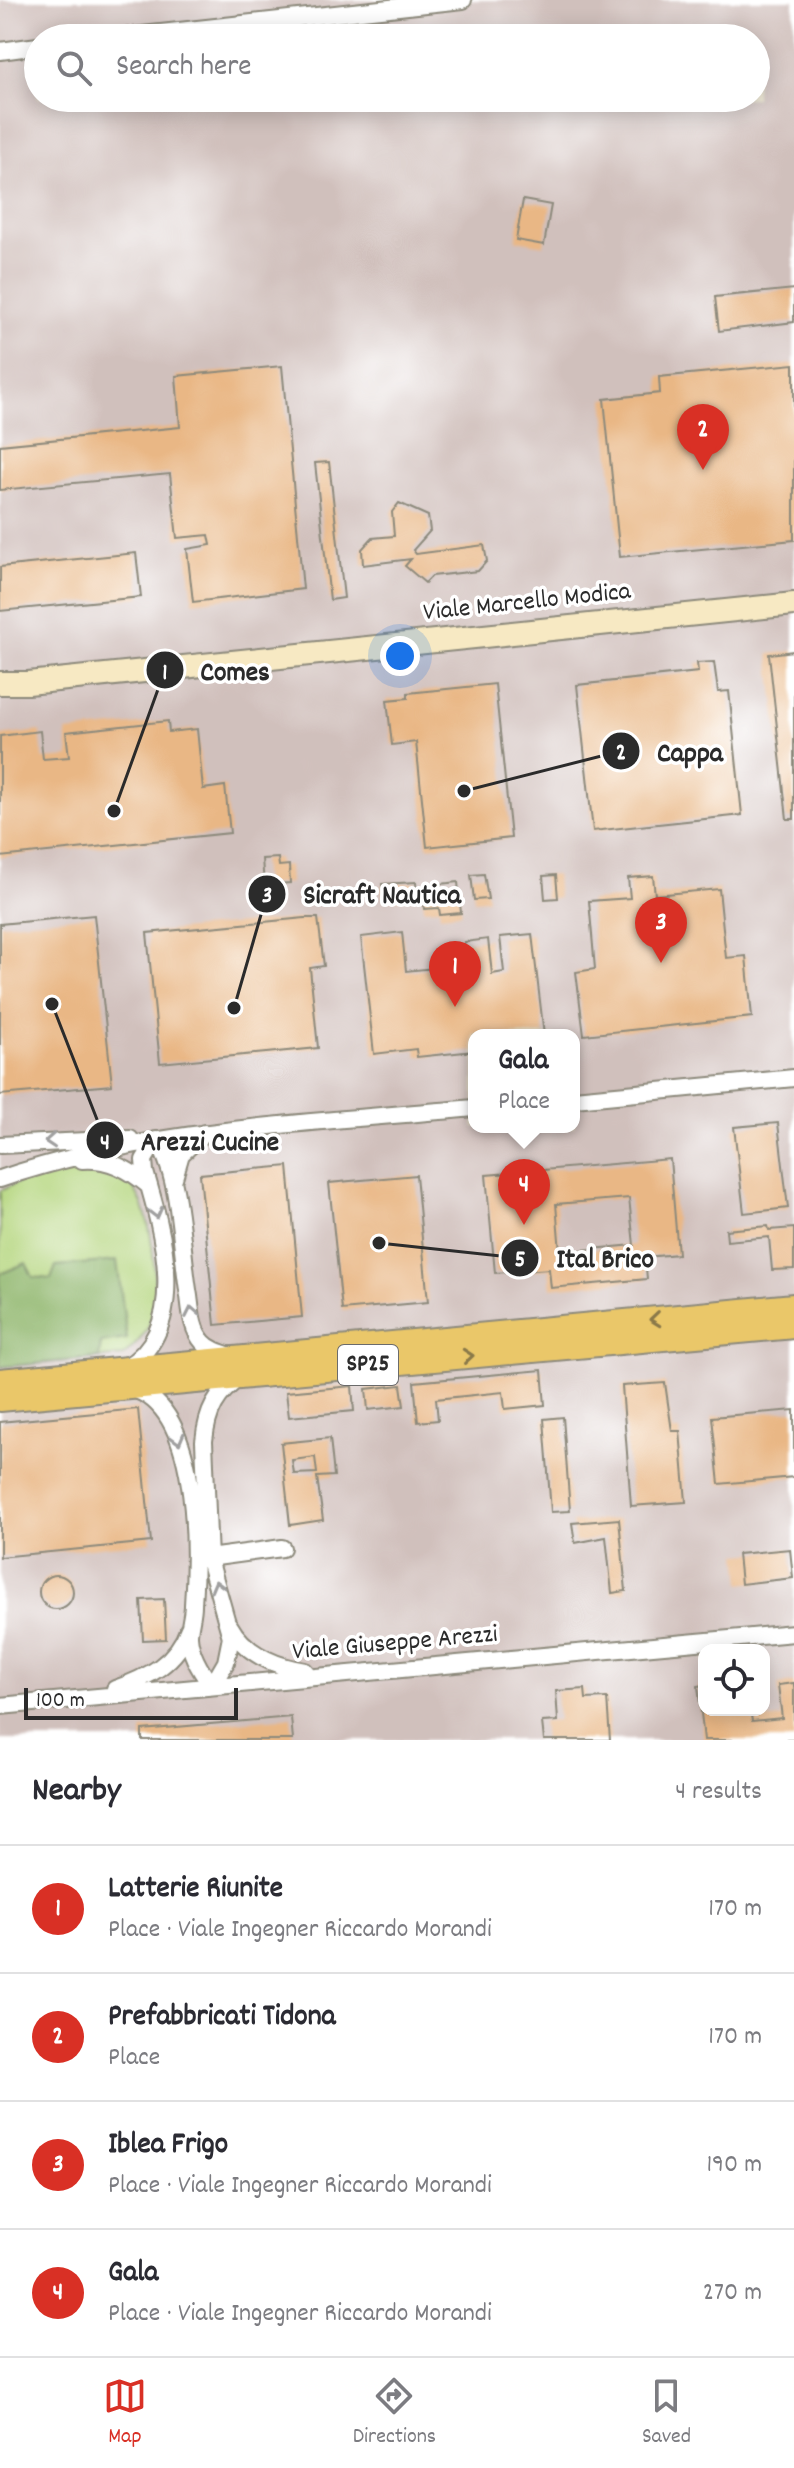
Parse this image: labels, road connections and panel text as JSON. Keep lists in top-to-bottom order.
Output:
{
  "streets": {
    "main road": ["SP25"],
    "street": ["Viale Marcello Modica", "Viale Giuseppe Arezzi"]
  },
  "places": [
    "Cappa",
    "Comes",
    "Arezzi Cucine",
    "Sicraft Nautica",
    "Ital Brico"
  ],
  "scale_bar": "100 m",
  "page": {
    "search": "Search here",
    "pins": [
      "2",
      "3",
      "1",
      "4"
    ],
    "popup": ["Gala", "Place"],
    "scale": "100 m",
    "heading": ["Nearby", "4 results"],
    "list": [
      {
        "mark": "1",
        "name": "Latterie Riunite",
        "note": "Place · Viale Ingegner Riccardo Morandi",
        "value": "170 m"
      },
      {
        "mark": "2",
        "name": "Prefabbricati Tidona",
        "note": "Place",
        "value": "170 m"
      },
      {
        "mark": "3",
        "name": "Iblea Frigo",
        "note": "Place · Viale Ingegner Riccardo Morandi",
        "value": "190 m"
      },
      {
        "mark": "4",
        "name": "Gala",
        "note": "Place · Viale Ingegner Riccardo Morandi",
        "value": "270 m"
      }
    ],
    "nav": ["Map", "Directions", "Saved"]
  }
}
